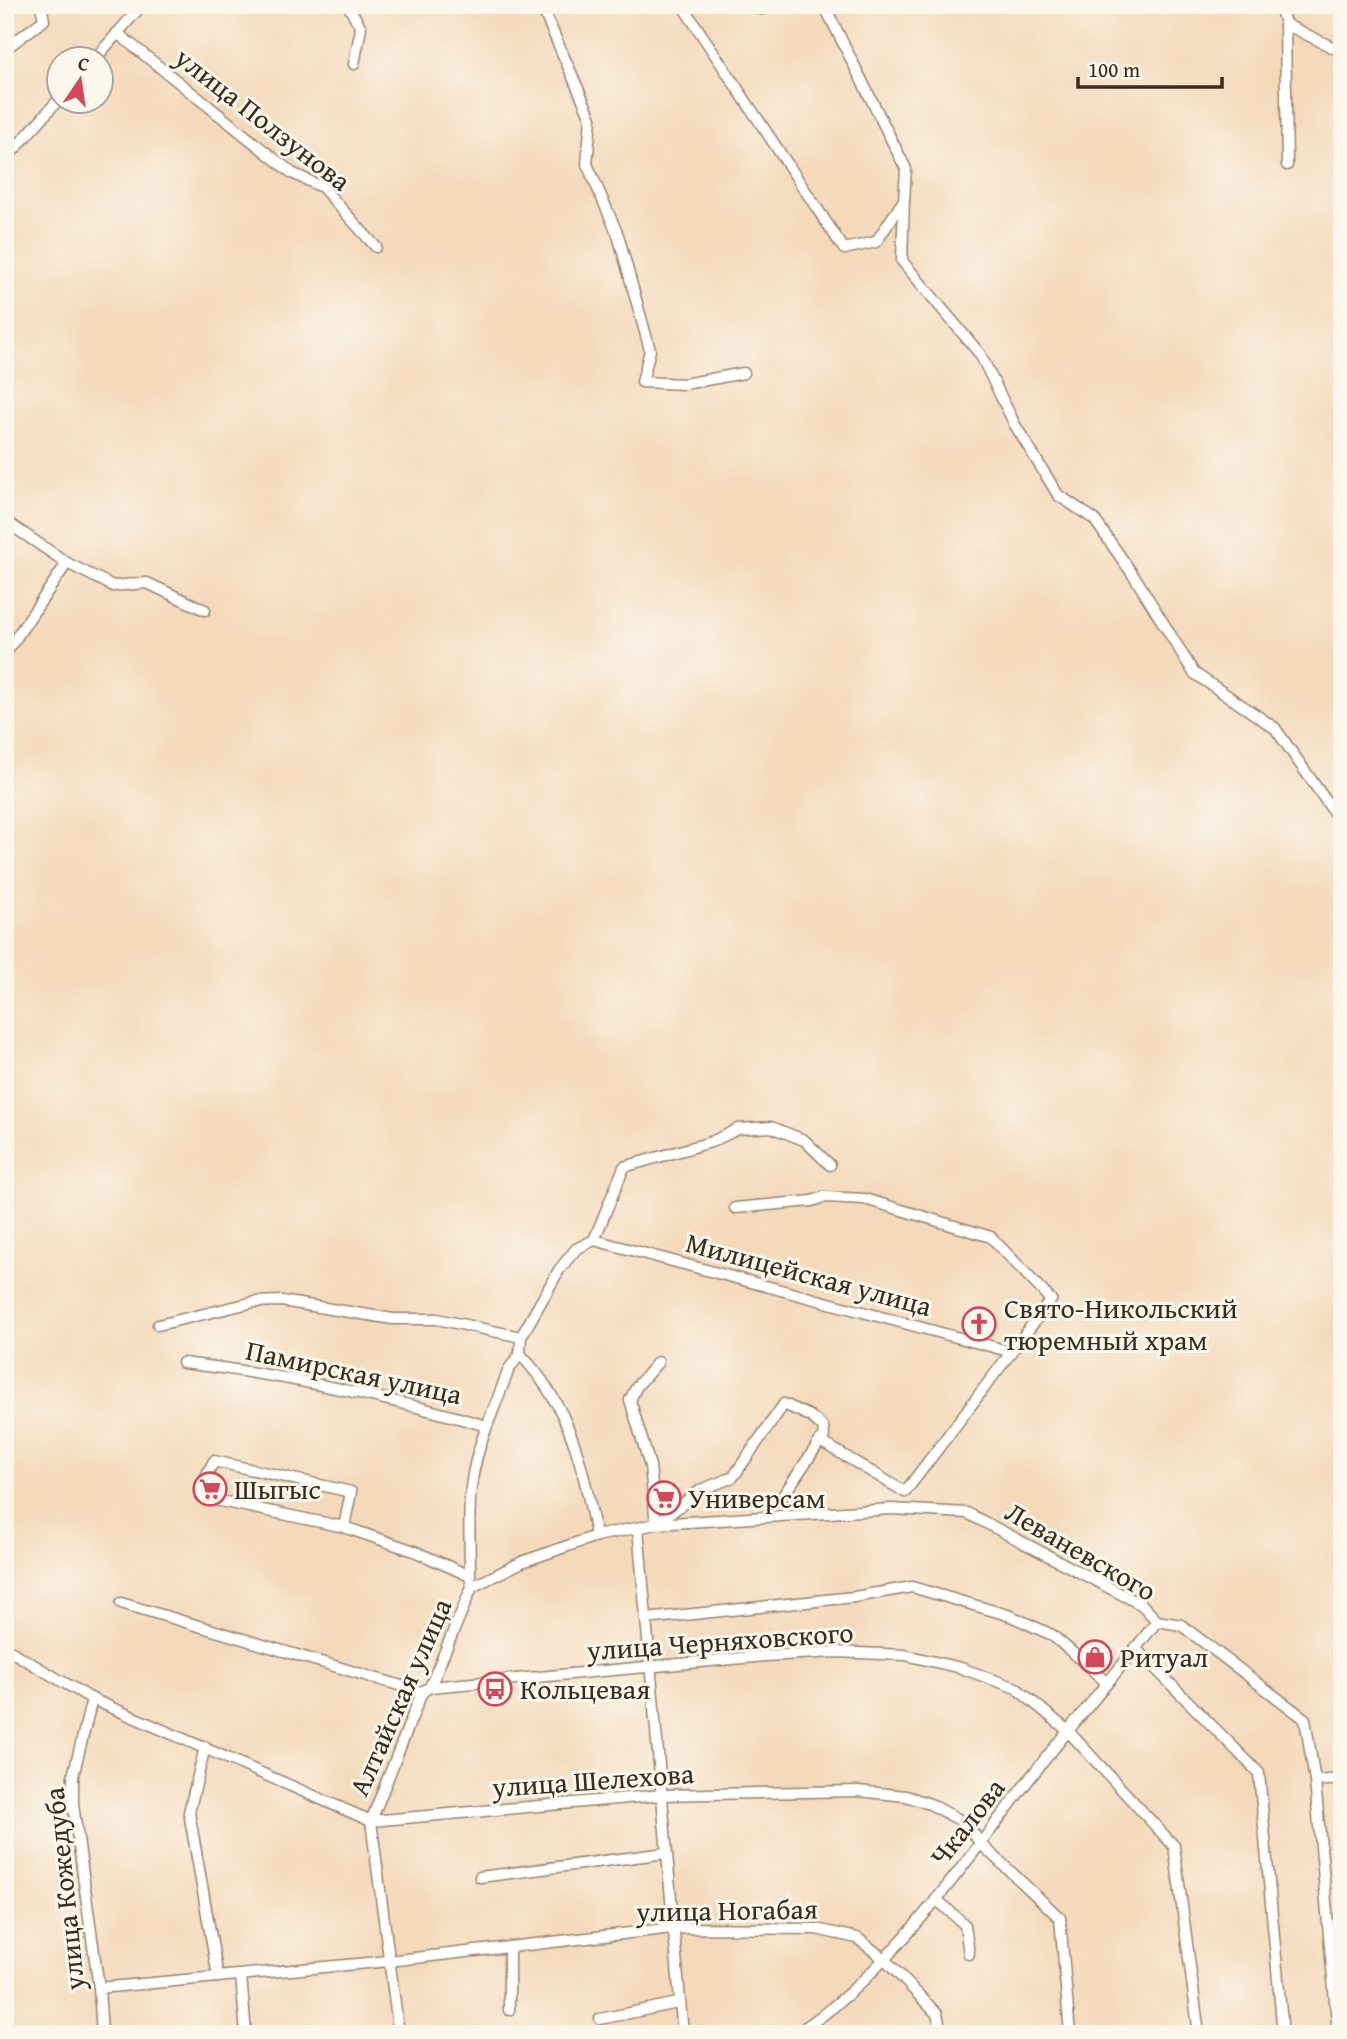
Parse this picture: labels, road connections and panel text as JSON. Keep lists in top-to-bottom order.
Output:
{
  "streets": {
    "street": [
      "улица Ползунова",
      "Милицейская улица",
      "Памирская улица",
      "Леваневского",
      "улица Черняховского",
      "Алтайская улица",
      "улица Шелехова",
      "Чкалова",
      "улица Кожедуба",
      "улица Ногабая"
    ]
  },
  "crossings": [
    ["Памирская улица", "Леваневского"],
    ["Памирская улица", "Алтайская улица"],
    ["Леваневского", "Алтайская улица"],
    ["Леваневского", "Чкалова"],
    ["улица Черняховского", "Алтайская улица"],
    ["улица Черняховского", "Чкалова"],
    ["Алтайская улица", "улица Шелехова"],
    ["Алтайская улица", "улица Ногабая"],
    ["улица Шелехова", "Чкалова"],
    ["улица Шелехова", "улица Кожедуба"],
    ["Чкалова", "улица Ногабая"],
    ["улица Кожедуба", "улица Ногабая"]
  ],
  "places": {
    "church": ["Свято-Никольский тюремный храм"],
    "supermarket": ["Шыгыс", "Универсам"],
    "shop": ["Ритуал"],
    "bus stop": ["Кольцевая"]
  },
  "scale_bar": "100 m",
  "north": "top"
}
